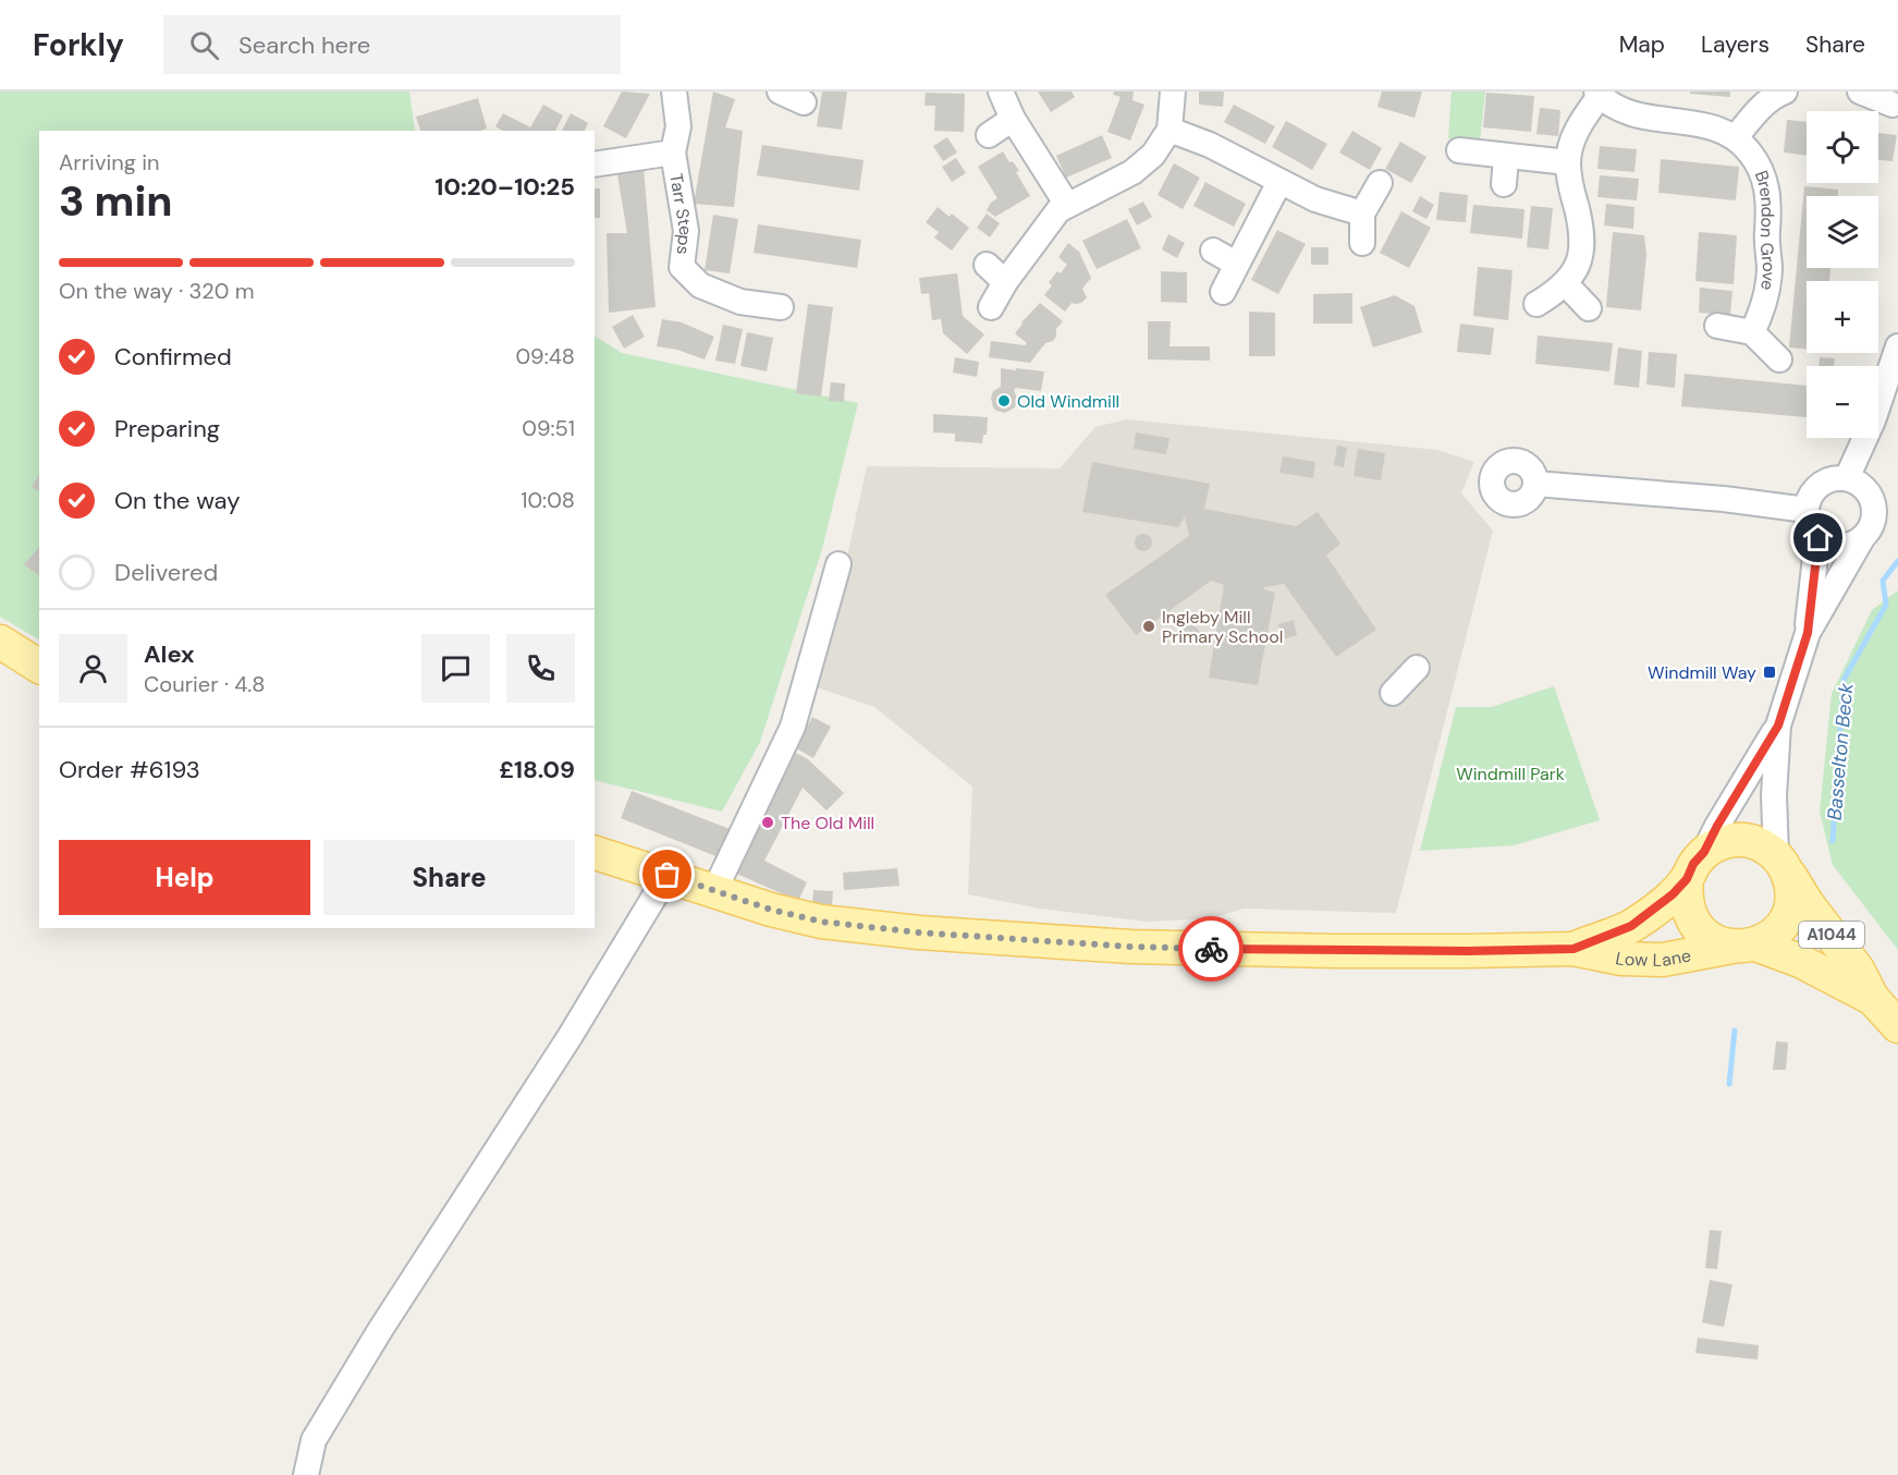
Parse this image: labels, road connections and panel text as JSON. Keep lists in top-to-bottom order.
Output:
{
  "streets": {
    "main road": ["A1044", "Low Lane"],
    "street": ["Tarr Steps", "Brendon Grove"]
  },
  "crossings": [
    ["A1044", "Low Lane"]
  ],
  "water": ["Basselton Beck"],
  "parks": ["Windmill Park"],
  "places": {
    "other": ["Old Windmill", "Ingleby Mill Primary School", "The Old Mill"],
    "transit": ["Windmill Way"]
  },
  "page": {
    "header": "Forkly",
    "search": "Search here",
    "nav": ["Map", "Layers", "Share"],
    "map_buttons": ["+", "−"],
    "heading": ["3 min", "Arriving in", "10:20–10:25"],
    "panel": [
      "Alex",
      "Courier · 4.8",
      "Order #6193",
      "£18.09"
    ],
    "bar": "On the way · 320 m",
    "list": [
      ["Confirmed", "09:48"],
      ["Preparing", "09:51"],
      ["On the way", "10:08"],
      "Delivered"
    ],
    "buttons": ["Help", "Share"]
  }
}
